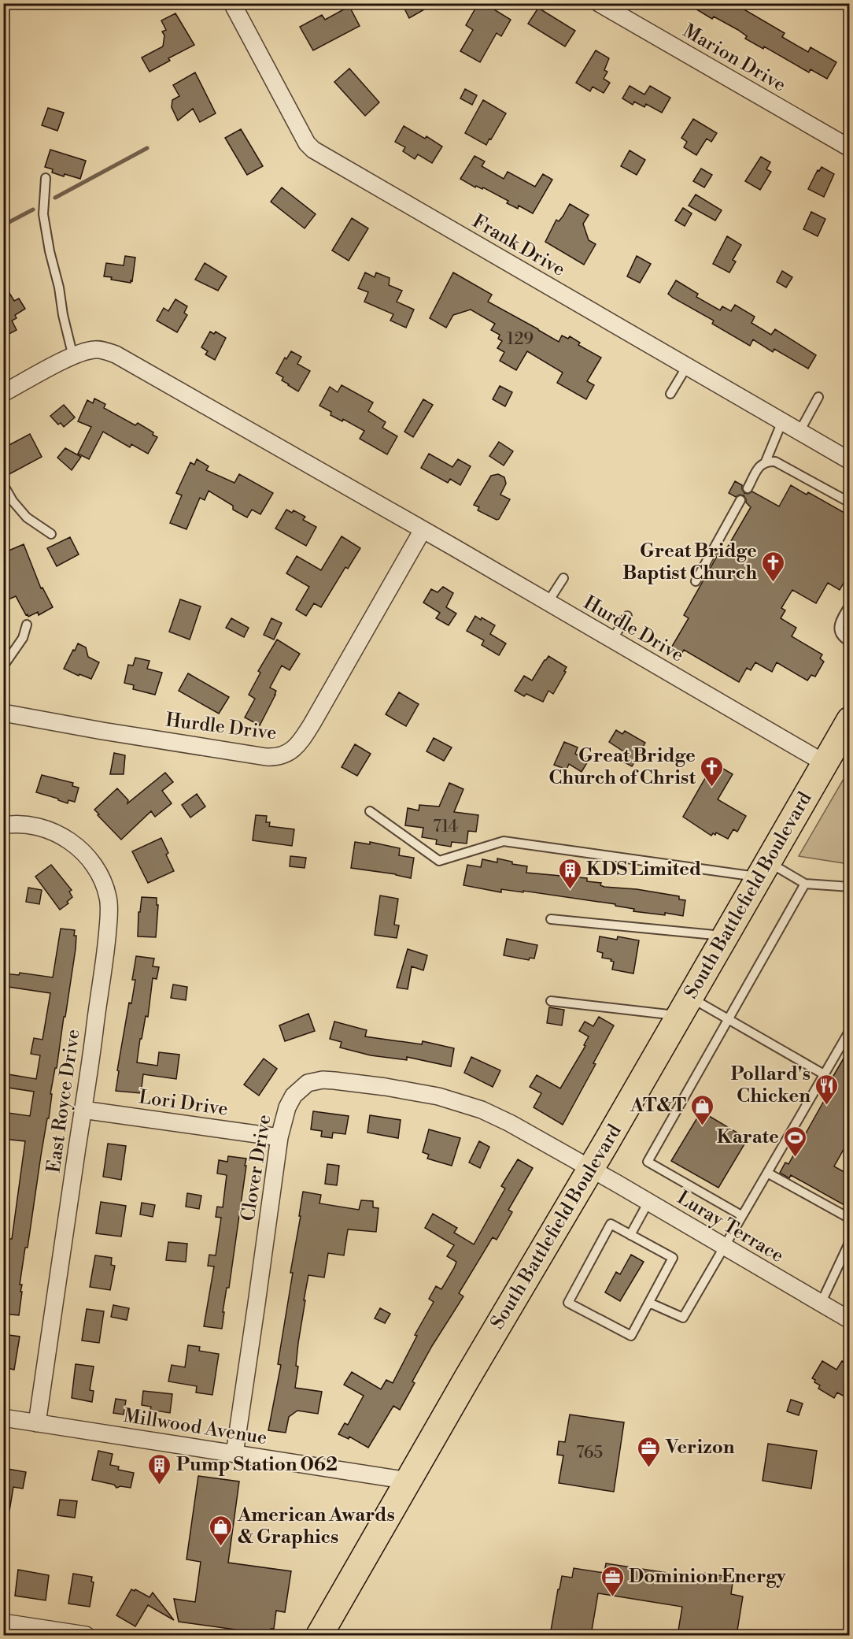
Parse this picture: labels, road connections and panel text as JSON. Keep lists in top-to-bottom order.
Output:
{
  "streets": {
    "main road": ["South Battlefield Boulevard"],
    "street": [
      "Marion Drive",
      "Frank Drive",
      "Hurdle Drive",
      "East Royce Drive",
      "Lori Drive",
      "Clover Drive",
      "Luray Terrace",
      "Millwood Avenue"
    ]
  },
  "crossings": [
    ["Hurdle Drive", "South Battlefield Boulevard"],
    ["South Battlefield Boulevard", "Clover Drive"],
    ["South Battlefield Boulevard", "Luray Terrace"],
    ["South Battlefield Boulevard", "Millwood Avenue"],
    ["East Royce Drive", "Lori Drive"],
    ["East Royce Drive", "Millwood Avenue"],
    ["Lori Drive", "Clover Drive"],
    ["Clover Drive", "Luray Terrace"],
    ["Clover Drive", "Millwood Avenue"]
  ],
  "places": {
    "church": ["Great Bridge Baptist Church", "Great Bridge Church of Christ"],
    "building": ["KDS Limited", "Pump Station 062"],
    "restaurant": ["Pollard's Chicken"],
    "shop": ["AT&T", "American Awards & Graphics"],
    "sports": ["Karate"],
    "office": ["Verizon", "Dominion Energy"]
  },
  "house_numbers": ["129", "714", "765"]
}
